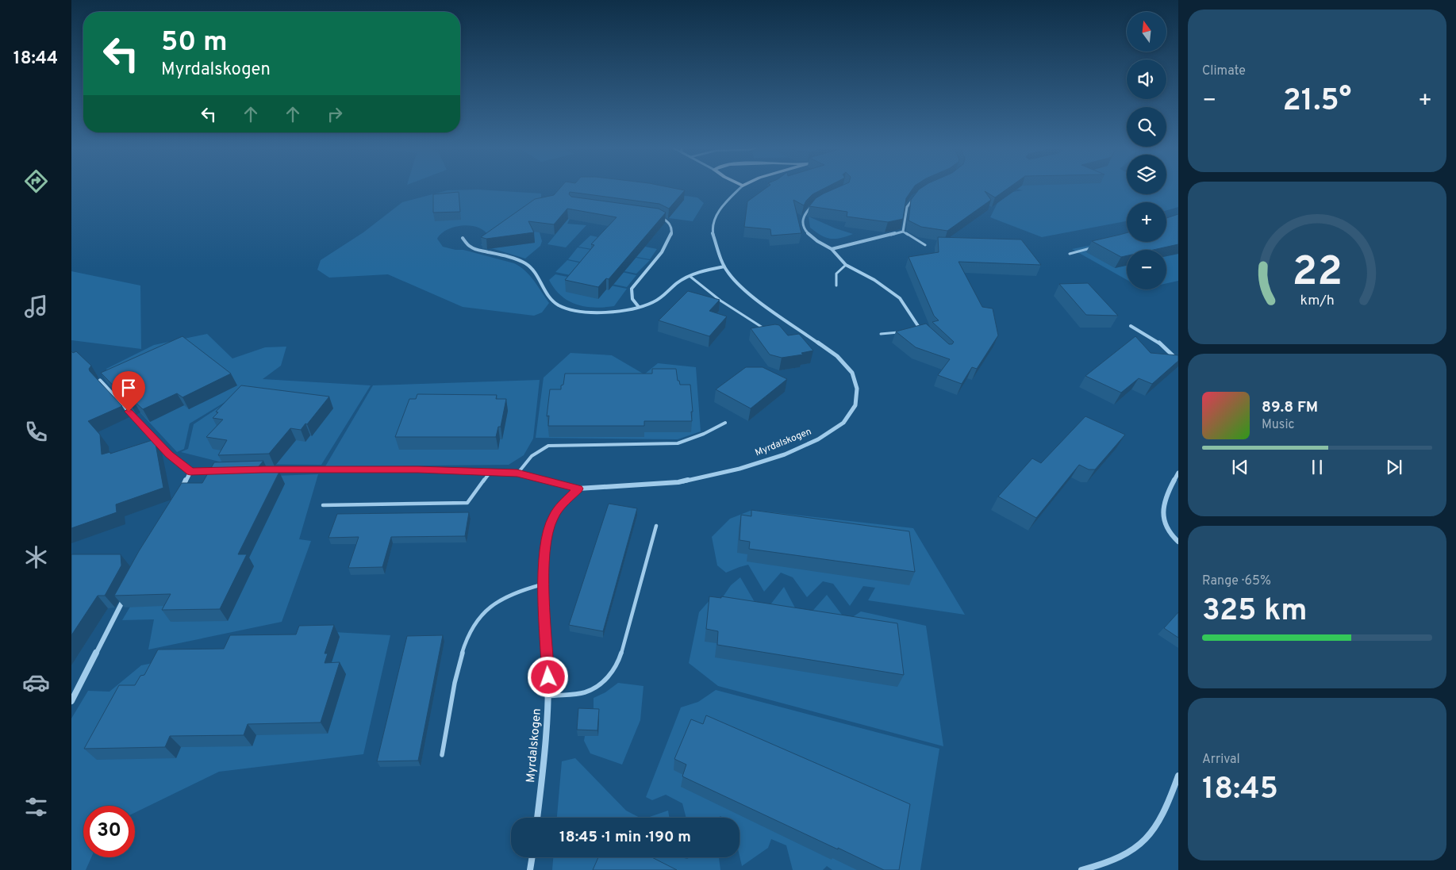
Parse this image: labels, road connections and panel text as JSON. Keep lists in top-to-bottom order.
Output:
{
  "streets": {
    "street": ["Myrdalskogen"]
  },
  "north": "top",
  "page": {
    "tabs": "18:44",
    "tile": [
      "Climate",
      ["Range · 65%", "325 km"],
      ["Arrival", "18:45"]
    ],
    "map_buttons": ["+", "−"],
    "turn": ["50 m", "Myrdalskogen"],
    "heat": ["−", "21.5°", "+"],
    "song": ["89.8 FM", "Music"],
    "limit": "30",
    "trip": "18:45 · 1 min · 190 m",
    "gauge": ["22", "km/h"]
  }
}
